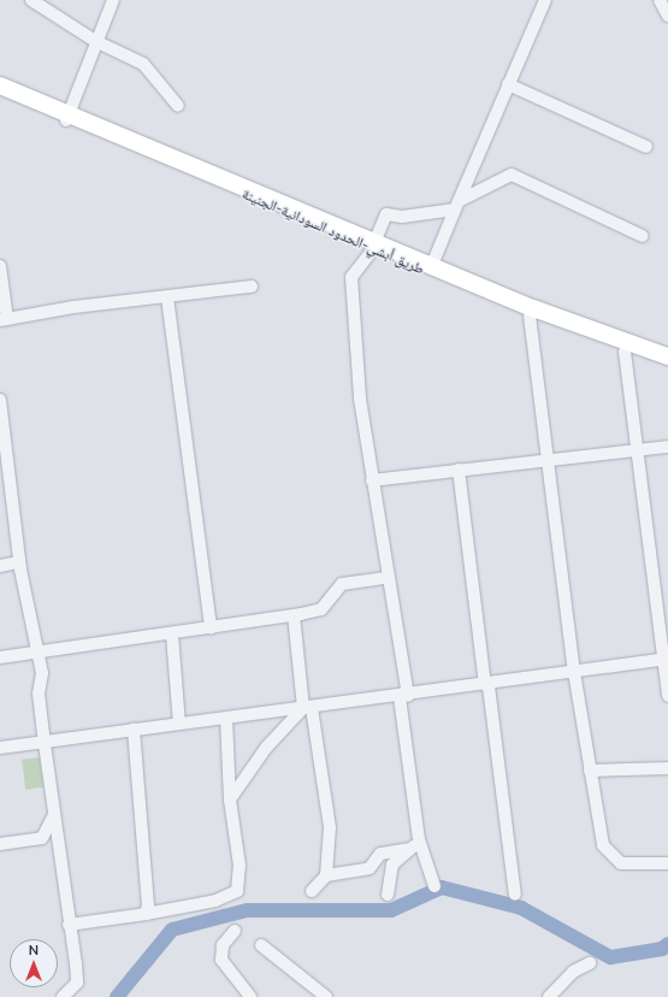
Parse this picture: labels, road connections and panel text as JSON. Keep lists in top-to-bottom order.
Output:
{
  "streets": {
    "highway": ["طريق أبشي-الحدود السودانية-الجنينة"]
  },
  "north": "top"
}
